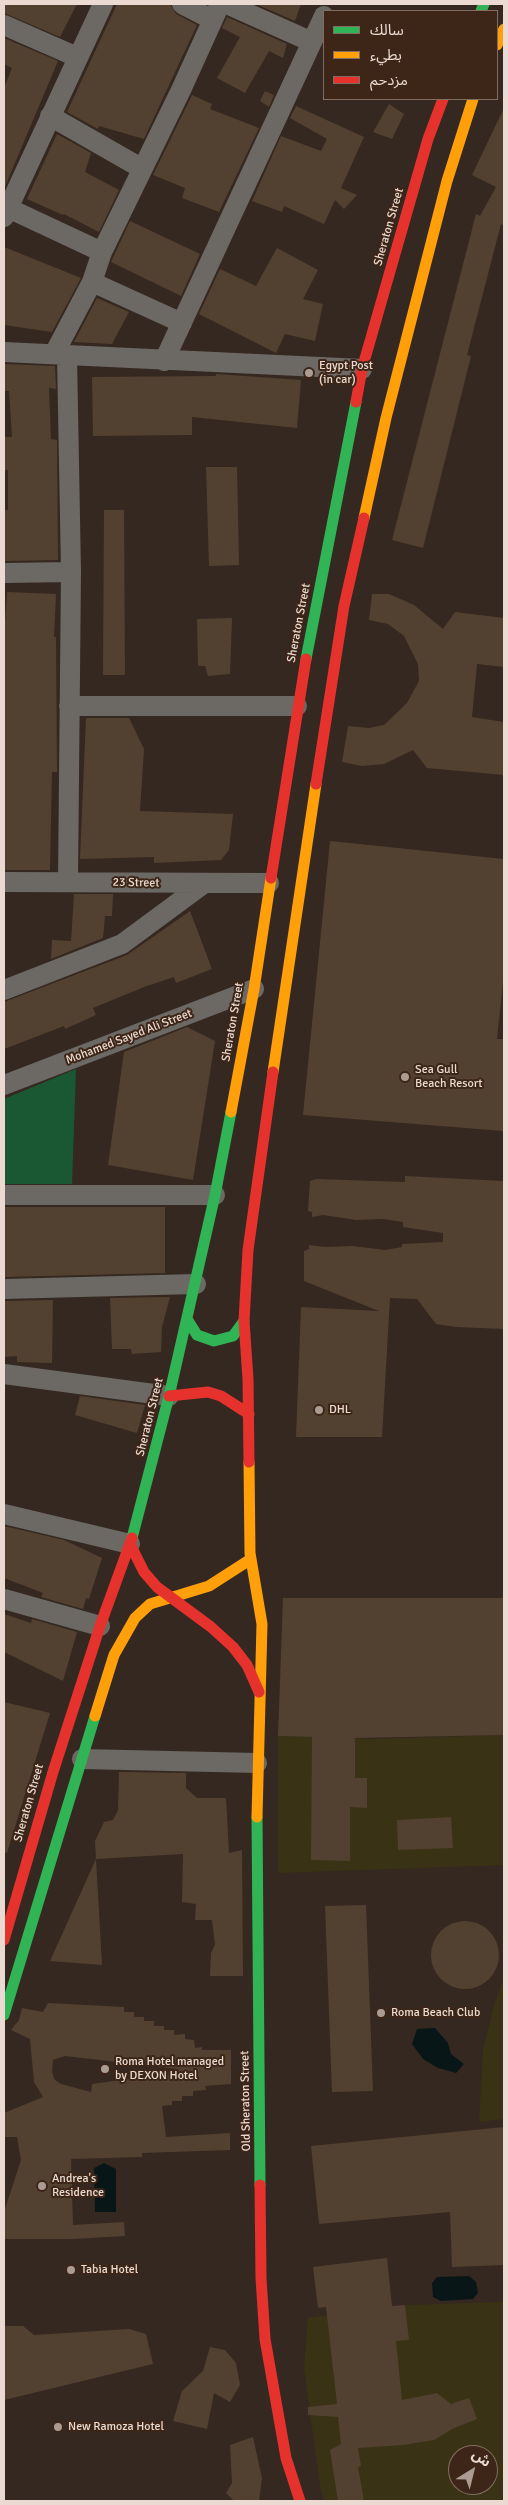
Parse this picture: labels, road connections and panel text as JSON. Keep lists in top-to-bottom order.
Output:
{
  "streets": {
    "street": [
      "Sheraton Street",
      "23 Street",
      "Mohamed Sayed Ali Street",
      "Old Sheraton Street"
    ]
  },
  "crossings": [
    ["Sheraton Street", "23 Street"],
    ["Sheraton Street", "Mohamed Sayed Ali Street"]
  ],
  "places": [
    "Egypt Post (in car)",
    "Sea Gull Beach Resort",
    "DHL",
    "Roma Beach Club",
    "Roma Hotel managed by DEXON Hotel",
    "Andrea's Residence",
    "Tabia Hotel",
    "New Ramoza Hotel"
  ],
  "legend": ["سالك", "بطيء", "مزدحم"],
  "north": "top right"
}
